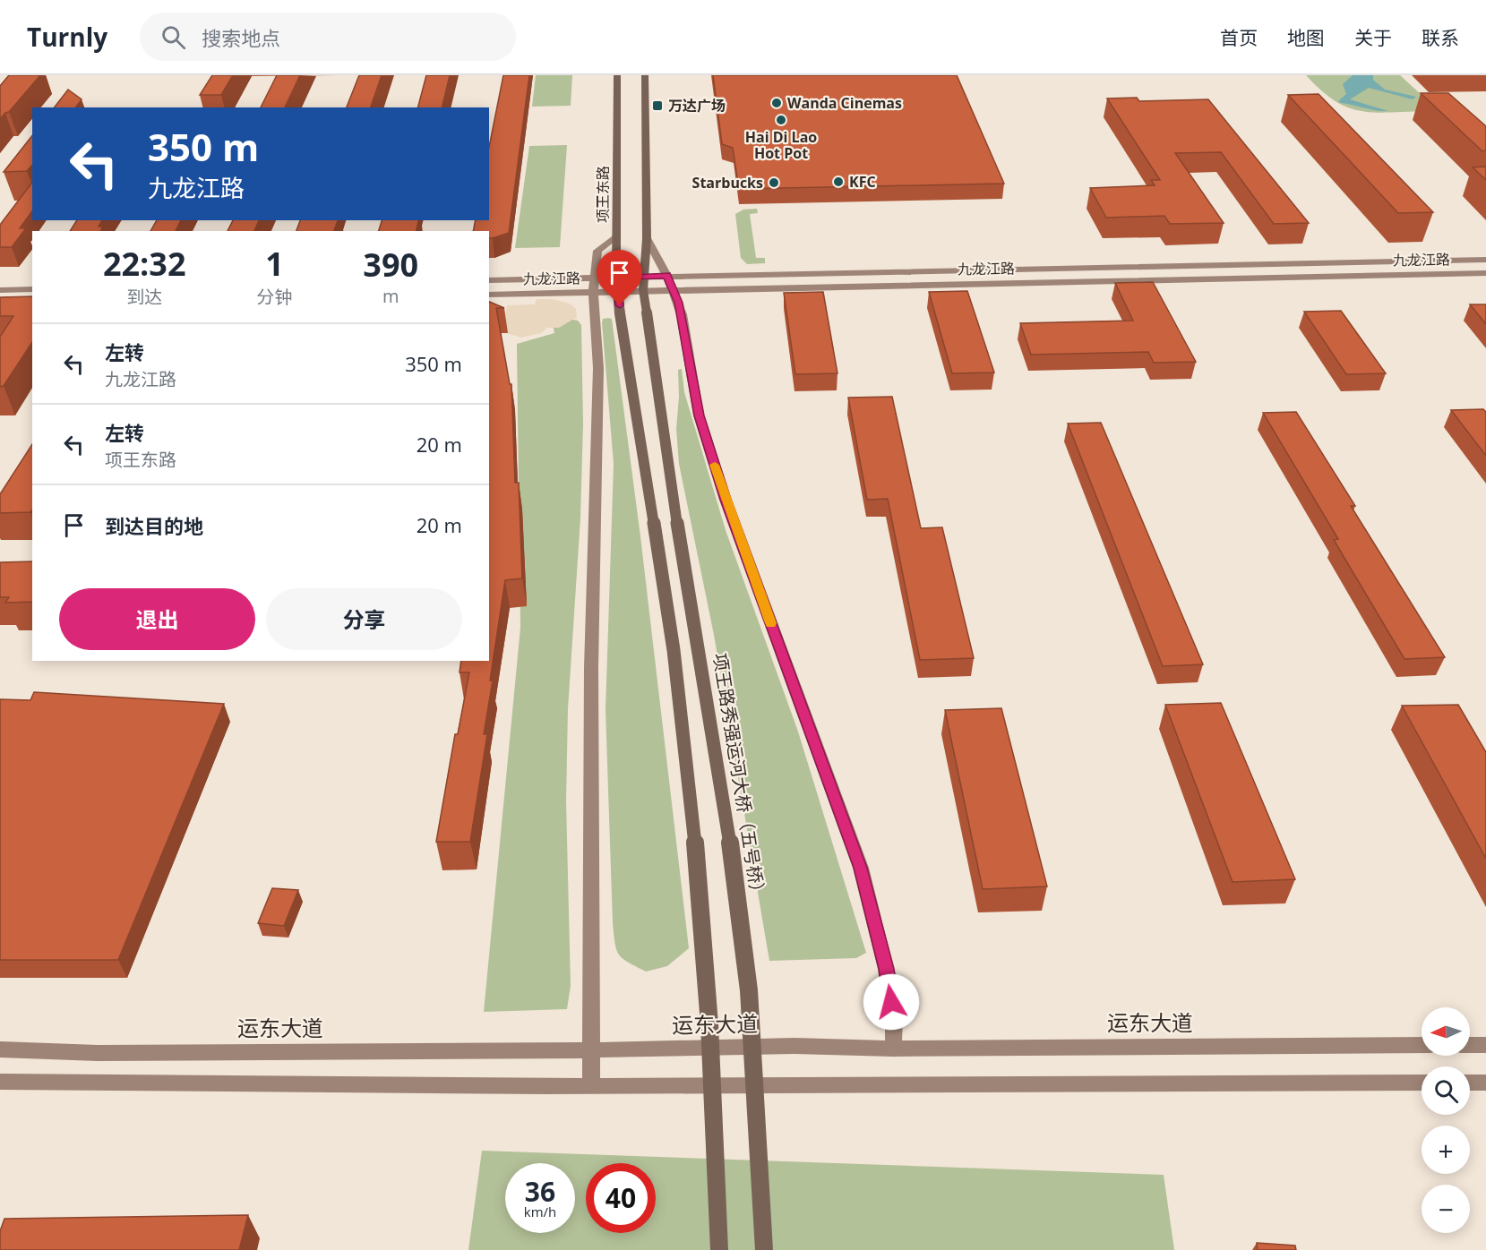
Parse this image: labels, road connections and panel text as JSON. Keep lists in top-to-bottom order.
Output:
{
  "streets": {
    "main road": ["项王东路", "项王路秀强运河大桥（五号桥）"],
    "street": ["九龙江路", "运东大道"]
  },
  "crossings": [
    ["项王东路", "九龙江路"],
    ["九龙江路", "项王路秀强运河大桥（五号桥）"]
  ],
  "places": {
    "other": [
      "Wanda Cinemas",
      "Hai Di Lao Hot Pot",
      "KFC",
      "Starbucks"
    ],
    "transit": ["万达广场"]
  },
  "north": "left",
  "page": {
    "header": "Turnly",
    "search": "搜索地点",
    "nav": [
      "首页",
      "地图",
      "关于",
      "联系"
    ],
    "turn": ["350 m", "九龙江路"],
    "eta": [
      "22:32",
      "到达",
      "1",
      "分钟",
      "390",
      "m"
    ],
    "list": [
      {
        "name": "左转",
        "note": "九龙江路",
        "value": "350 m"
      },
      {
        "name": "左转",
        "note": "项王东路",
        "value": "20 m"
      },
      {
        "name": "到达目的地",
        "value": "20 m"
      }
    ],
    "buttons": ["退出", "分享"],
    "map_buttons": ["+", "−"],
    "speed": "36 km/h",
    "limit": "40"
  }
}
